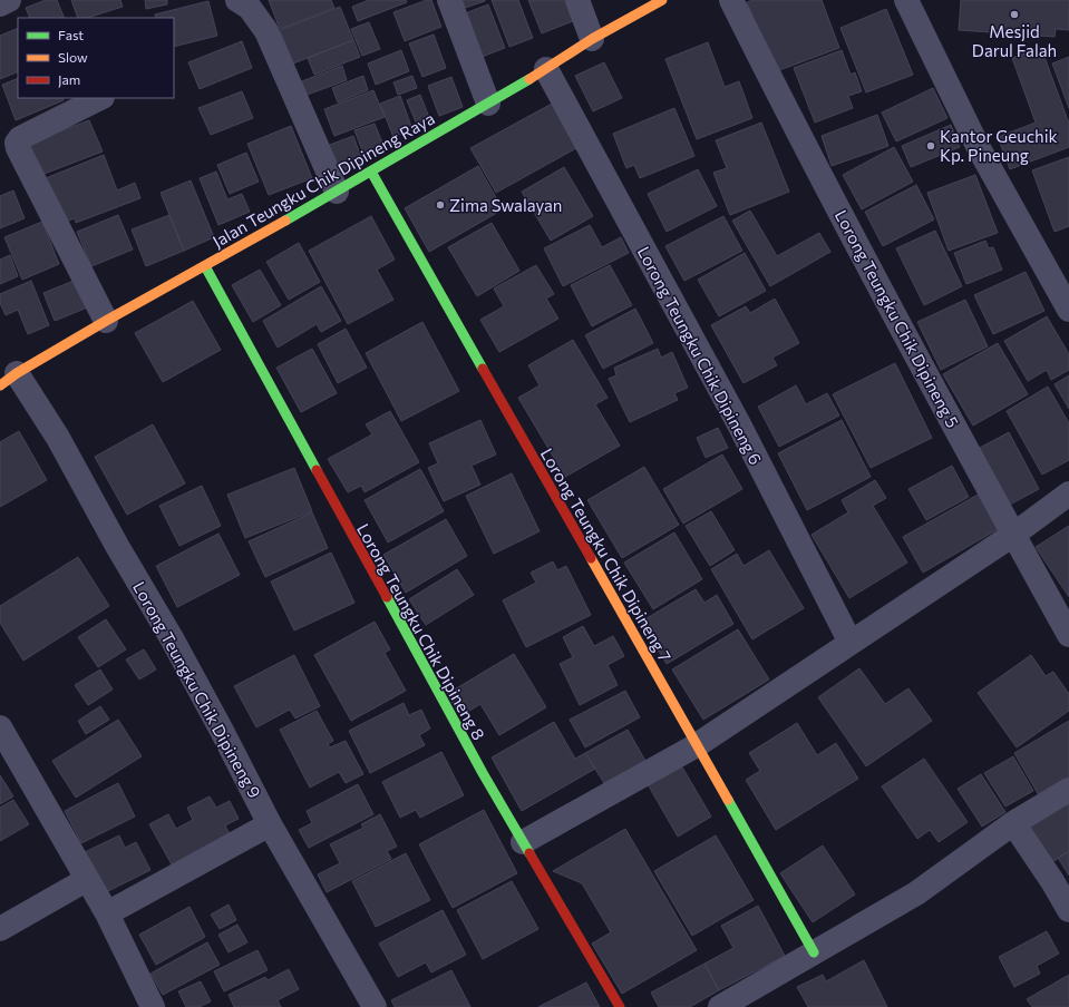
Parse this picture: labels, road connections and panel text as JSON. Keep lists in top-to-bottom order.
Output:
{
  "streets": {
    "street": [
      "Jalan Teungku Chik Dipineng Raya",
      "Lorong Teungku Chik Dipineng 5",
      "Lorong Teungku Chik Dipineng 6",
      "Lorong Teungku Chik Dipineng 7",
      "Lorong Teungku Chik Dipineng 8",
      "Lorong Teungku Chik Dipineng 9"
    ]
  },
  "crossings": [
    ["Jalan Teungku Chik Dipineng Raya", "Lorong Teungku Chik Dipineng 6"],
    ["Jalan Teungku Chik Dipineng Raya", "Lorong Teungku Chik Dipineng 7"],
    ["Jalan Teungku Chik Dipineng Raya", "Lorong Teungku Chik Dipineng 8"],
    ["Jalan Teungku Chik Dipineng Raya", "Lorong Teungku Chik Dipineng 9"]
  ],
  "places": ["Mesjid Darul Falah", "Kantor Geuchik Kp. Pineung", "Zima Swalayan"],
  "legend": ["Fast", "Slow", "Jam"]
}
